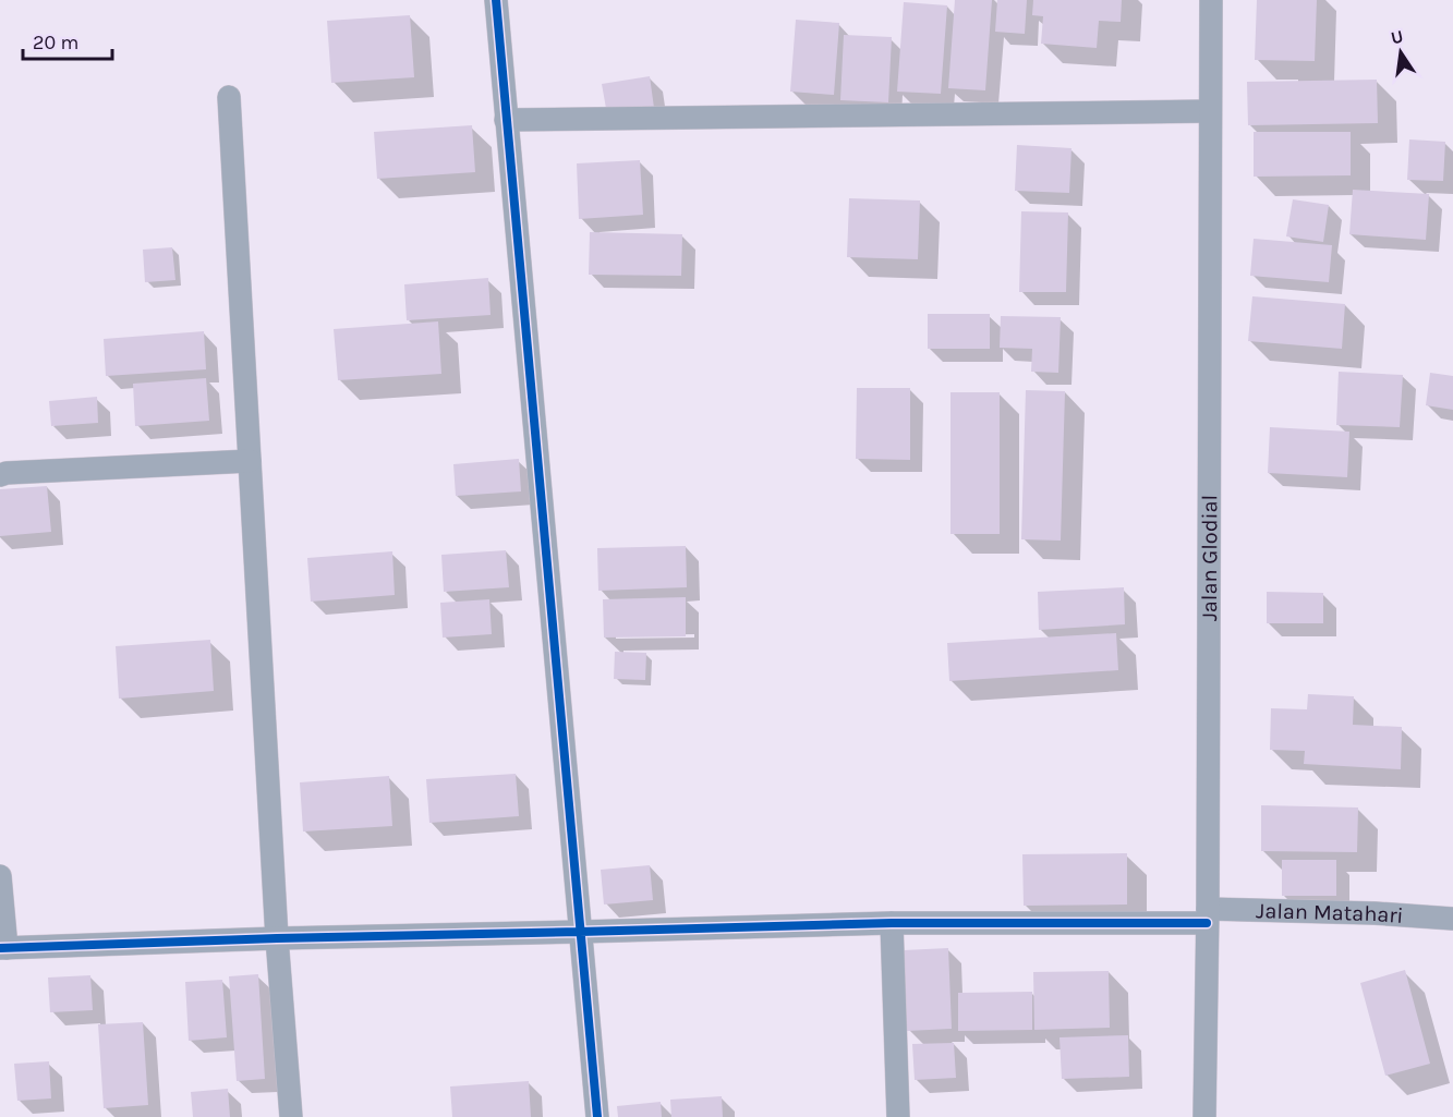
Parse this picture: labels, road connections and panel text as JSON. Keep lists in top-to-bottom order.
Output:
{
  "streets": {
    "street": ["Jalan Glodial", "Jalan Matahari"]
  },
  "crossings": [
    ["Jalan Glodial", "Jalan Matahari"]
  ],
  "scale_bar": "20 m",
  "north": "top"
}
